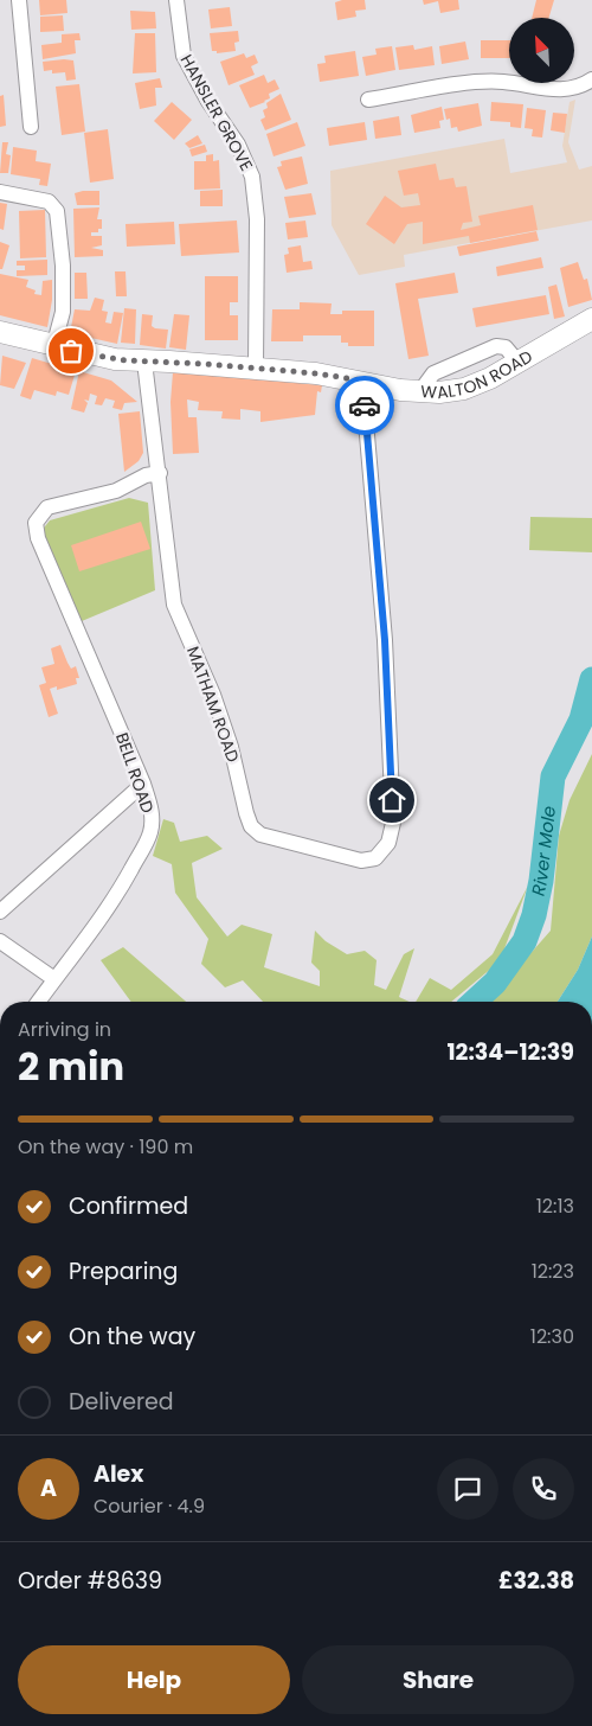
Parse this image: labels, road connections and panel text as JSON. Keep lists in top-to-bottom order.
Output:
{
  "streets": {
    "main road": ["WALTON ROAD"],
    "street": ["HANSLER GROVE", "MATHAM ROAD", "BELL ROAD"]
  },
  "crossings": [
    ["HANSLER GROVE", "WALTON ROAD"],
    ["WALTON ROAD", "MATHAM ROAD"],
    ["MATHAM ROAD", "BELL ROAD"]
  ],
  "water": ["River Mole"],
  "north": "top left",
  "page": {
    "heading": ["2 min", "Arriving in", "12:34–12:39"],
    "panel": [
      "Alex",
      "Courier · 4.9",
      "Order #8639",
      "£32.38"
    ],
    "bar": "On the way · 190 m",
    "list": [
      ["Confirmed", "12:13"],
      ["Preparing", "12:23"],
      ["On the way", "12:30"],
      "Delivered"
    ],
    "round": "A",
    "buttons": ["Help", "Share"]
  }
}
